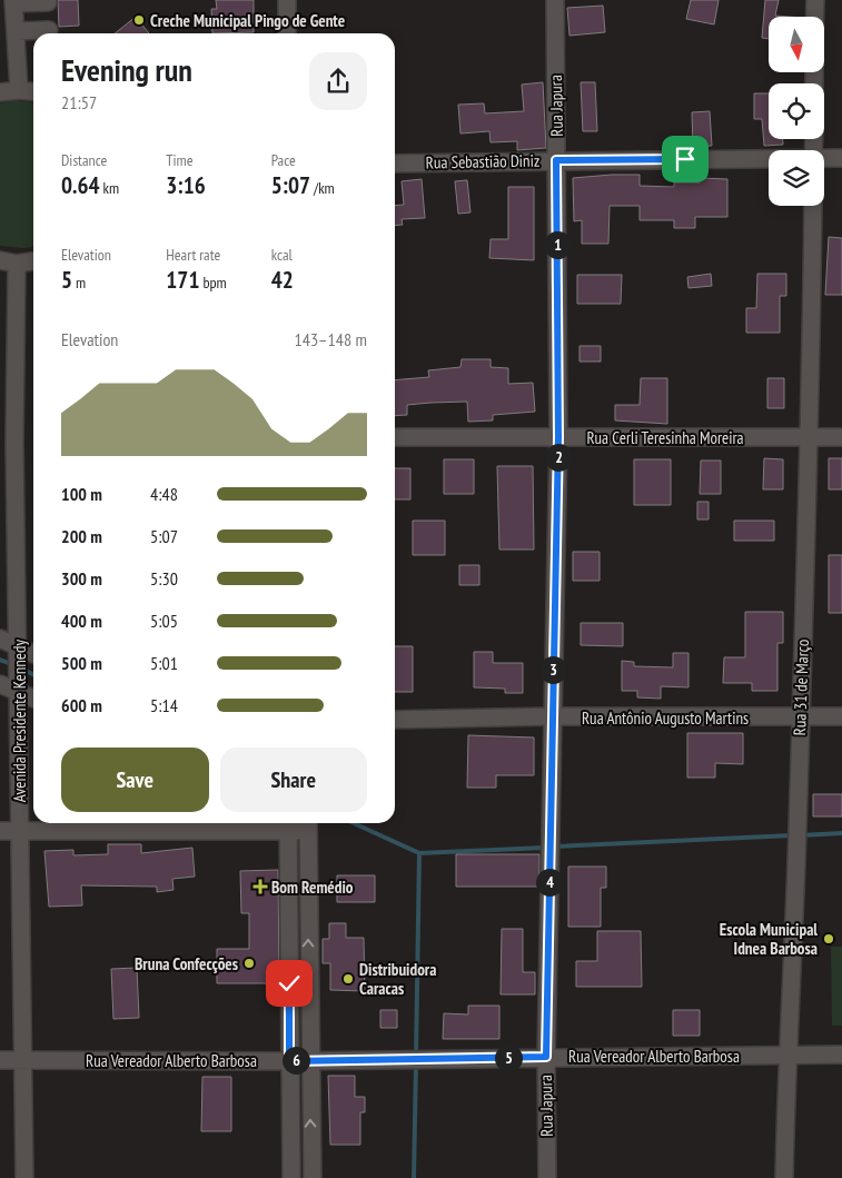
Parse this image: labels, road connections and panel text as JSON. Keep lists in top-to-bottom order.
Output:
{
  "streets": {
    "street": [
      "Rua Japura",
      "Rua Sebastião Diniz",
      "Rua Cerli Teresinha Moreira",
      "Rua 31 de Março",
      "Rua Antônio Augusto Martins",
      "Avenida Presidente Kennedy",
      "Rua Vereador Alberto Barbosa"
    ]
  },
  "crossings": [
    ["Rua Japura", "Rua Sebastião Diniz"],
    ["Rua Japura", "Rua Cerli Teresinha Moreira"],
    ["Rua Japura", "Rua Antônio Augusto Martins"],
    ["Rua Japura", "Rua Vereador Alberto Barbosa"],
    ["Rua Cerli Teresinha Moreira", "Rua 31 de Março"],
    ["Rua 31 de Março", "Rua Antônio Augusto Martins"],
    ["Rua 31 de Março", "Rua Vereador Alberto Barbosa"],
    ["Avenida Presidente Kennedy", "Rua Vereador Alberto Barbosa"]
  ],
  "places": {
    "other": [
      "Creche Municipal Pingo de Gente",
      "Escola Municipal Idnea Barbosa",
      "Bruna Confecções",
      "Distribuidora Caracas"
    ],
    "health": ["Bom Remédio"]
  },
  "north": "bottom",
  "page": {
    "heading": ["Evening run", "21:57"],
    "stats": [
      ["Distance", "0.64 km"],
      ["Time", "3:16"],
      ["Pace", "5:07 /km"],
      ["Elevation", "5 m"],
      ["Heart rate", "171 bpm"],
      ["kcal", "42"]
    ],
    "pins": [
      "1",
      "2",
      "3",
      "4",
      "5",
      "6"
    ],
    "chart": ["Elevation", "143–148 m"],
    "list": [
      {
        "name": "100 m",
        "note": "4:48"
      },
      {
        "name": "200 m",
        "note": "5:07"
      },
      {
        "name": "300 m",
        "note": "5:30"
      },
      {
        "name": "400 m",
        "note": "5:05"
      },
      {
        "name": "500 m",
        "note": "5:01"
      },
      {
        "name": "600 m",
        "note": "5:14"
      }
    ],
    "buttons": ["Save", "Share"]
  }
}
